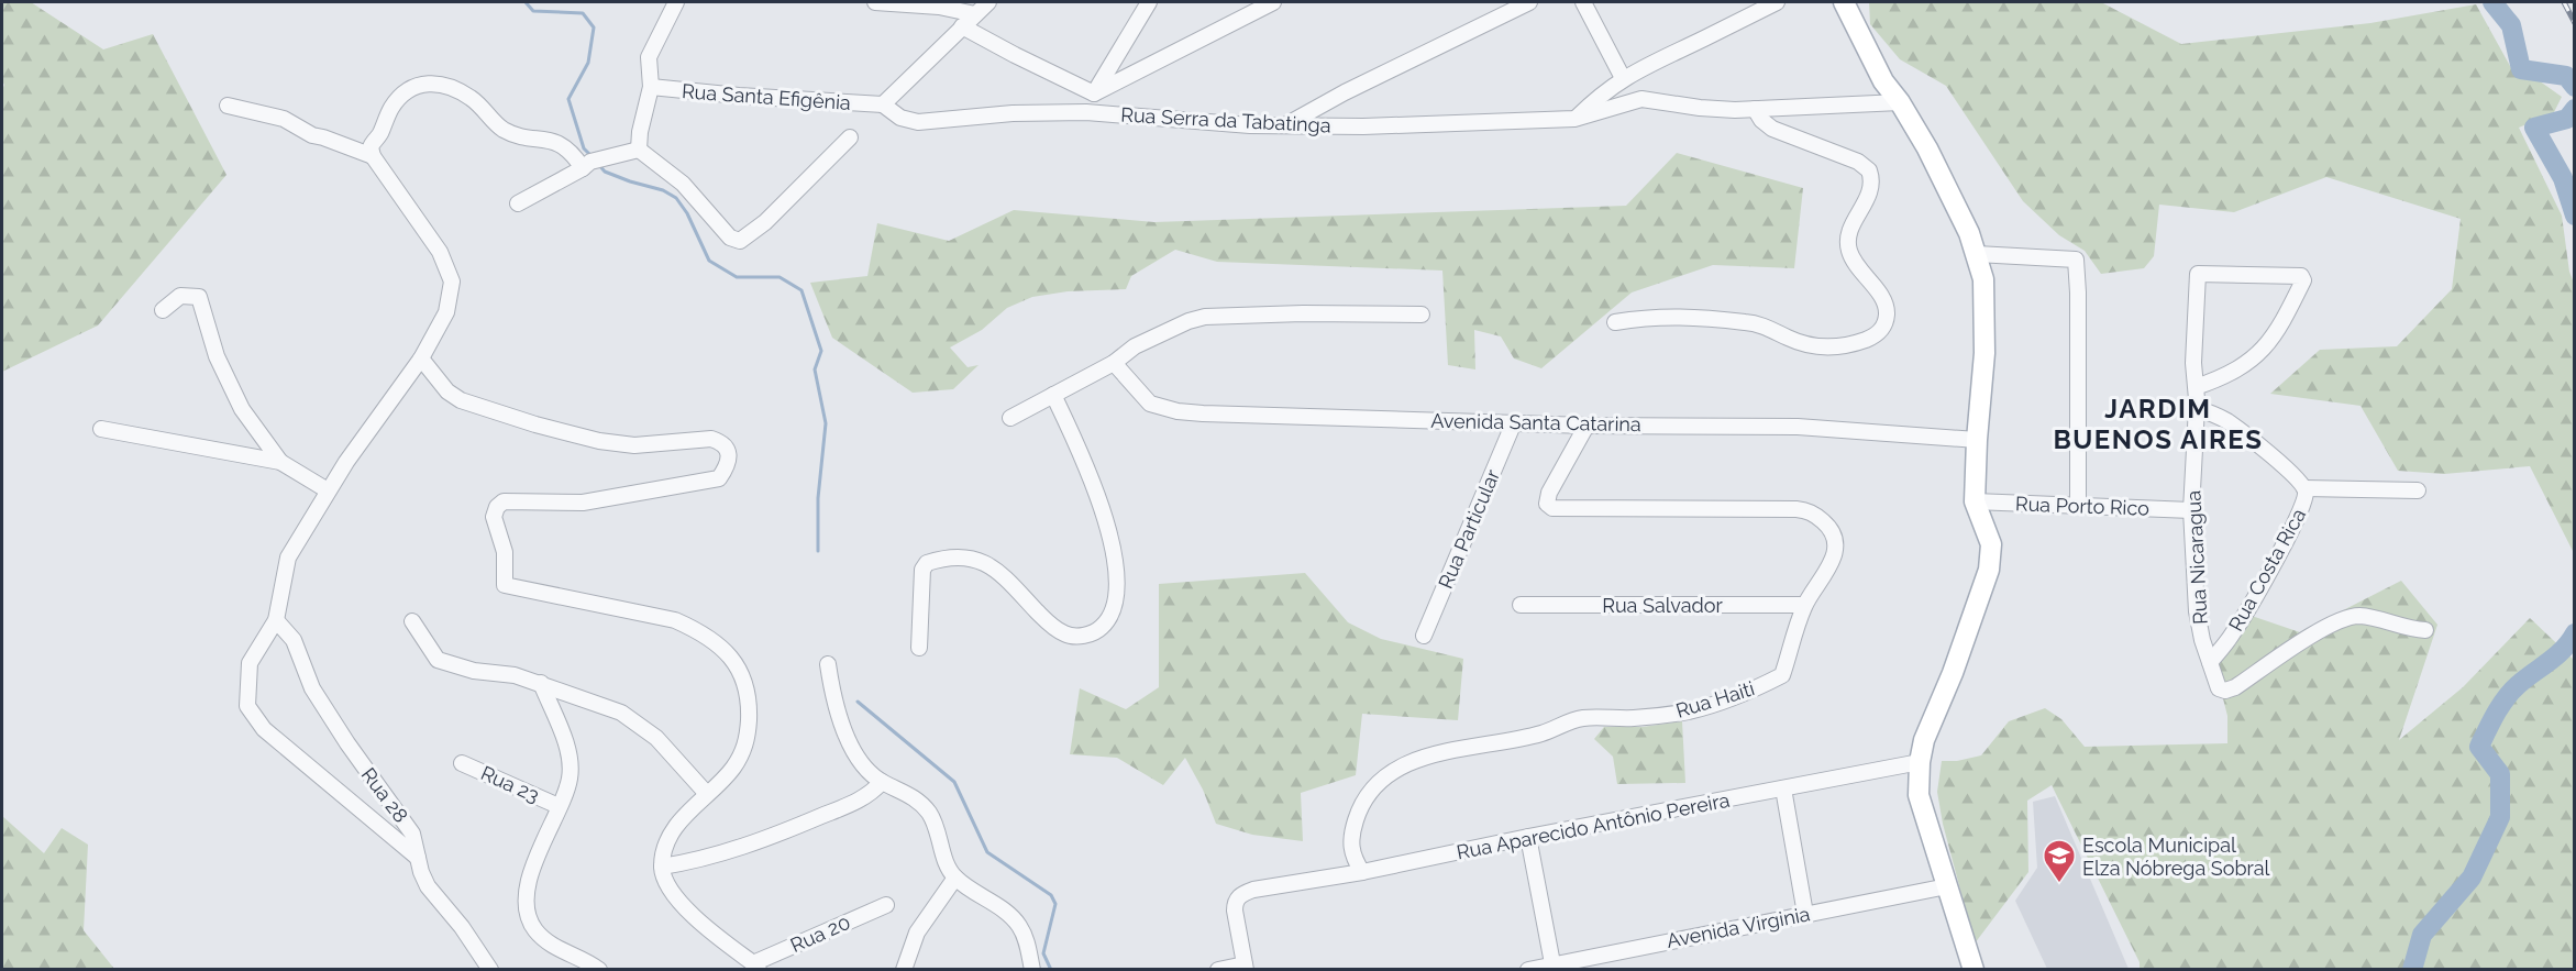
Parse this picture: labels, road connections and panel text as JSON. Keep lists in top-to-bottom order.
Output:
{
  "streets": {
    "street": [
      "Rua Santa Efigênia",
      "Rua Serra da Tabatinga",
      "Avenida Santa Catarina",
      "Rua Porto Rico",
      "Rua Particular",
      "Rua Nicaragua",
      "Rua Costa Rica",
      "Rua Salvador",
      "Rua Haiti",
      "Rua 23",
      "Rua 28",
      "Rua Aparecido Antônio Pereira",
      "Avenida Virginia",
      "Rua 20"
    ]
  },
  "crossings": [
    ["Rua Santa Efigênia", "Rua Serra da Tabatinga"],
    ["Avenida Santa Catarina", "Rua Particular"],
    ["Avenida Santa Catarina", "Rua Haiti"],
    ["Rua Porto Rico", "Rua Nicaragua"],
    ["Rua Nicaragua", "Rua Costa Rica"],
    ["Rua Salvador", "Rua Haiti"],
    ["Rua Haiti", "Rua Aparecido Antônio Pereira"]
  ],
  "districts": ["JARDIM BUENOS AIRES"],
  "places": {
    "school or university": ["Escola Municipal Elza Nóbrega Sobral"]
  }
}
